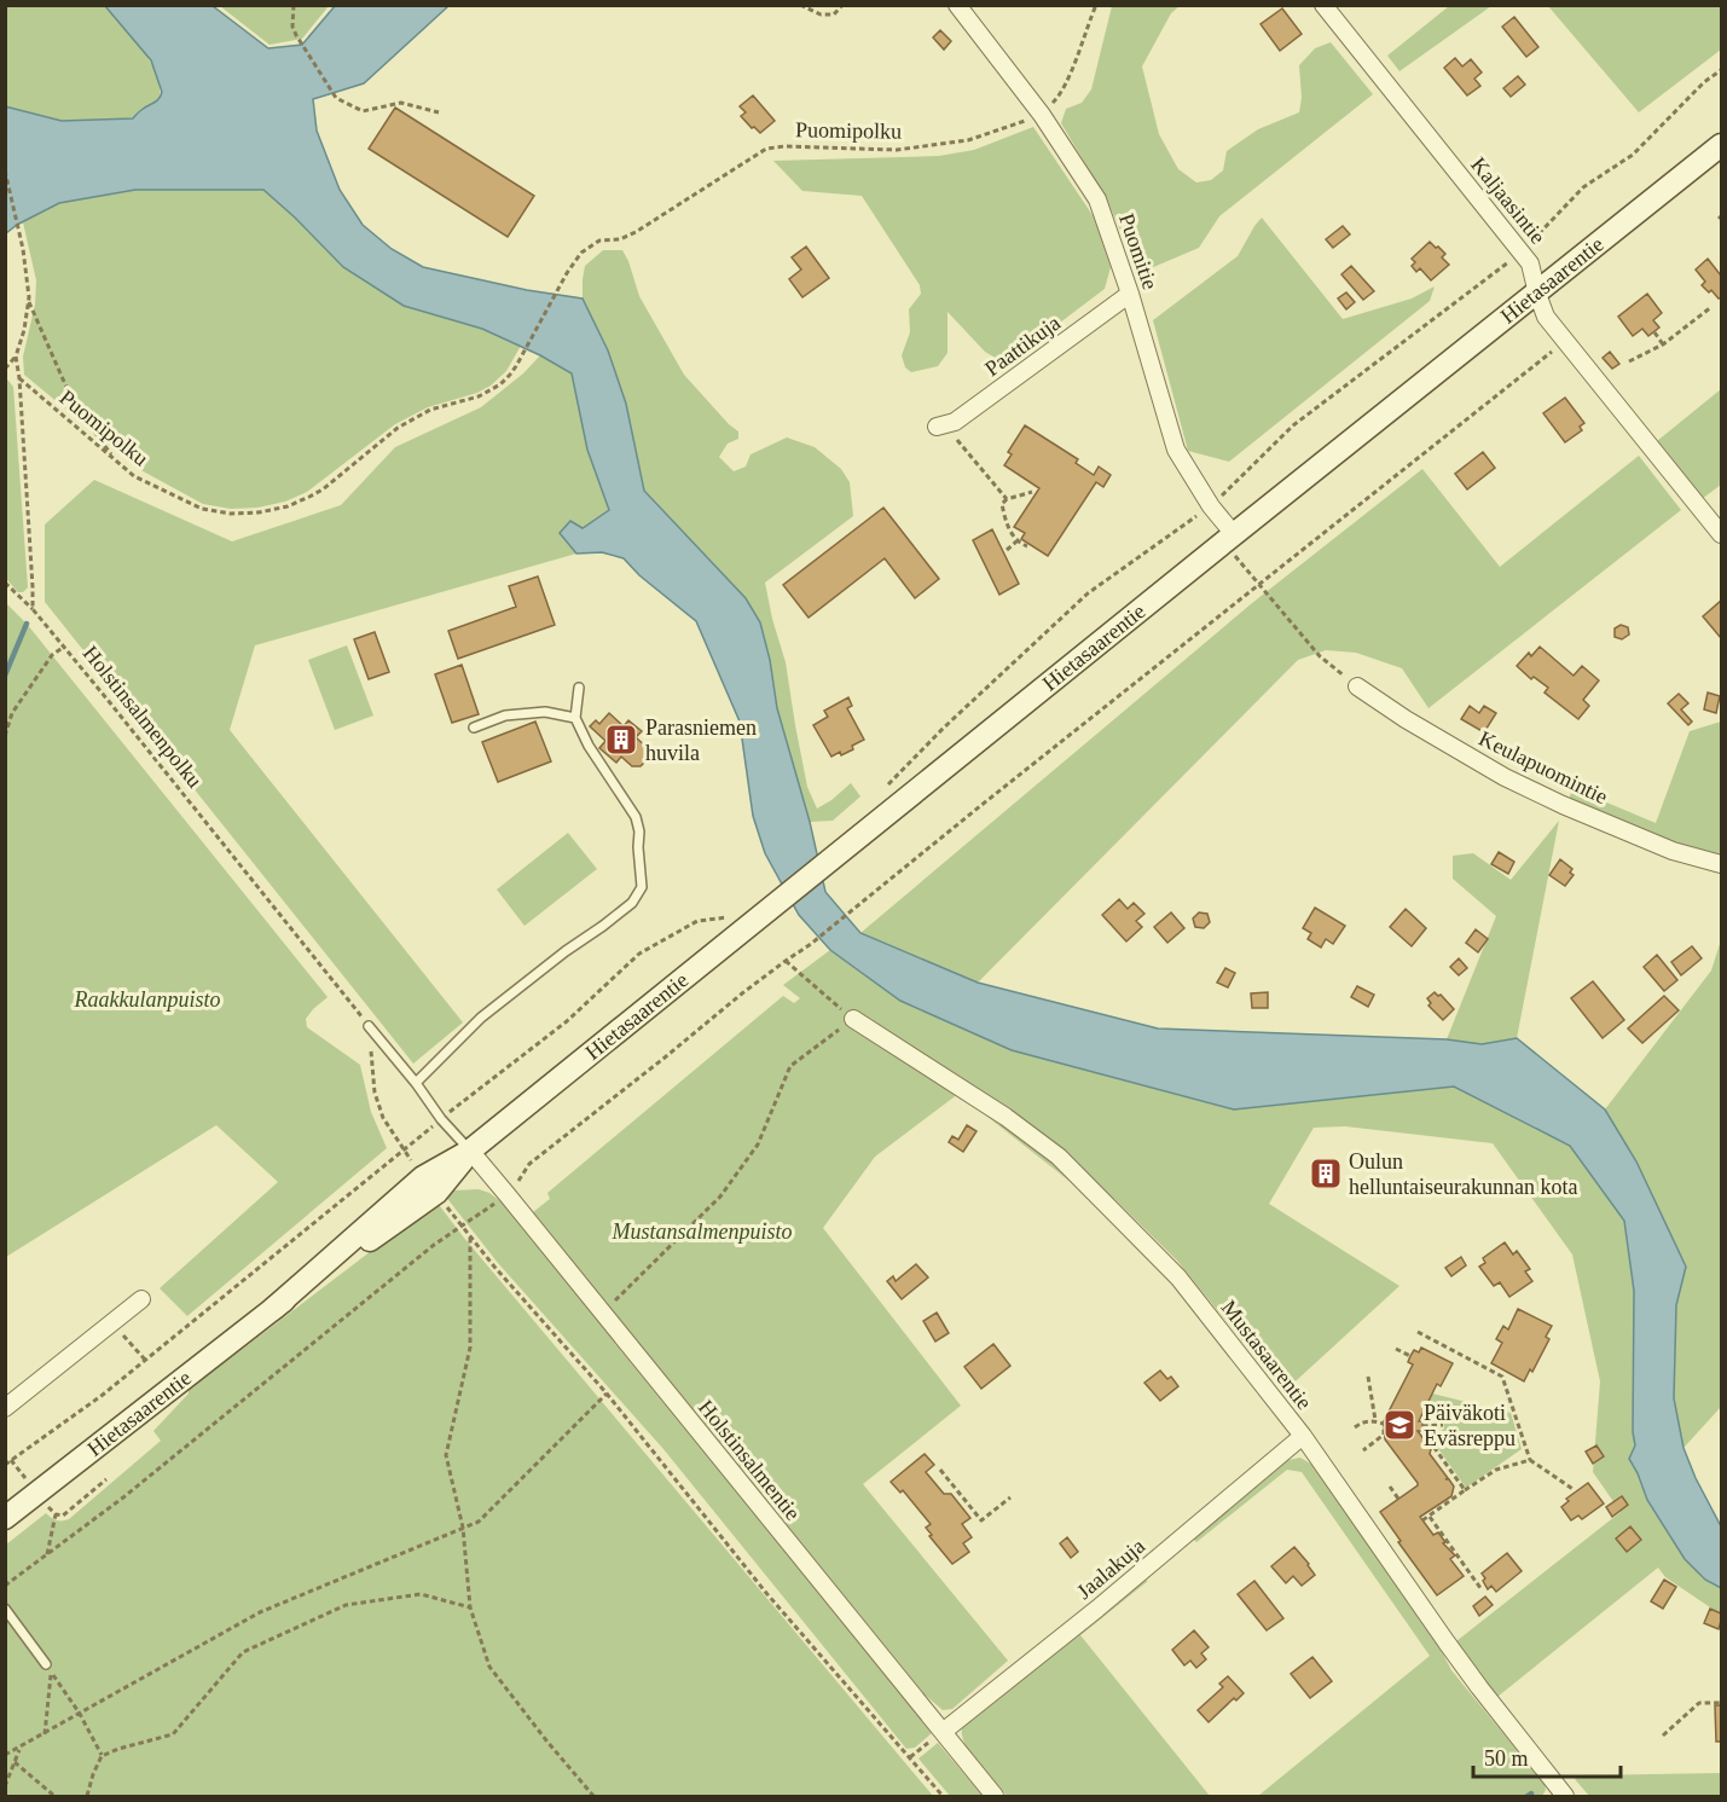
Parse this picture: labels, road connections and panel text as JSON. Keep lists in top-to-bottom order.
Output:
{
  "streets": {
    "street": [
      "Kaljaasintie",
      "Puomitie",
      "Hietasaarentie",
      "Paattikuja",
      "Keulapuomintie",
      "Mustasaarentie",
      "Holstinsalmentie",
      "Jaalakuja"
    ],
    "path": ["Puomipolku", "Holstinsalmenpolku"]
  },
  "crossings": [
    ["Puomipolku", "Puomitie"],
    ["Kaljaasintie", "Hietasaarentie"],
    ["Puomitie", "Hietasaarentie"],
    ["Puomitie", "Paattikuja"],
    ["Hietasaarentie", "Holstinsalmentie"],
    ["Mustasaarentie", "Jaalakuja"],
    ["Holstinsalmentie", "Jaalakuja"]
  ],
  "parks": ["Raakkulanpuisto", "Mustansalmenpuisto"],
  "places": {
    "building": ["Parasniemen huvila", "Oulun helluntaiseurakunnan kota"],
    "school or university": ["Päiväkoti Eväsreppu"]
  },
  "scale_bar": "50 m"
}
